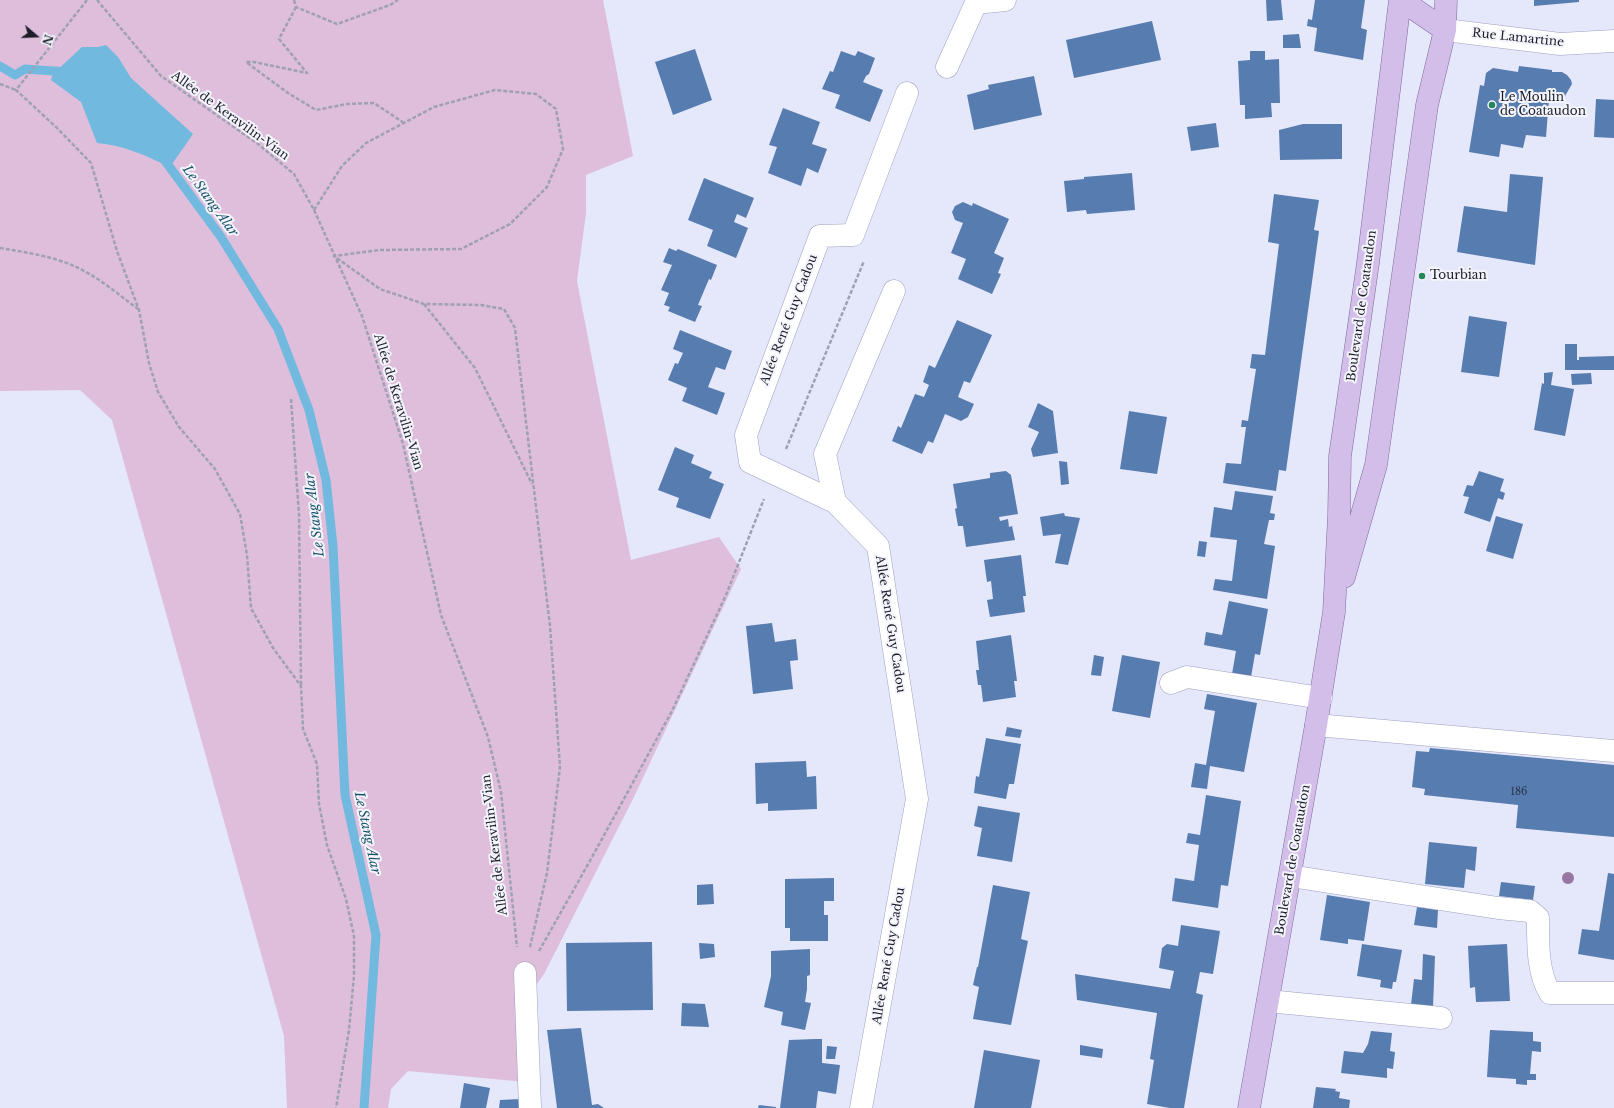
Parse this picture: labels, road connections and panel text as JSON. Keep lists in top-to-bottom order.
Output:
{
  "streets": {
    "main road": ["Boulevard de Coataudon"],
    "street": ["Rue Lamartine", "Allée René Guy Cadou"],
    "path": ["Allée de Keravilin-Vian"]
  },
  "crossings": [
    ["Rue Lamartine", "Boulevard de Coataudon"]
  ],
  "water": ["Le Stang Alar"],
  "places": ["Le Moulin de Coataudon", "Tourbian"],
  "house_numbers": ["186"],
  "north": "right"
}
